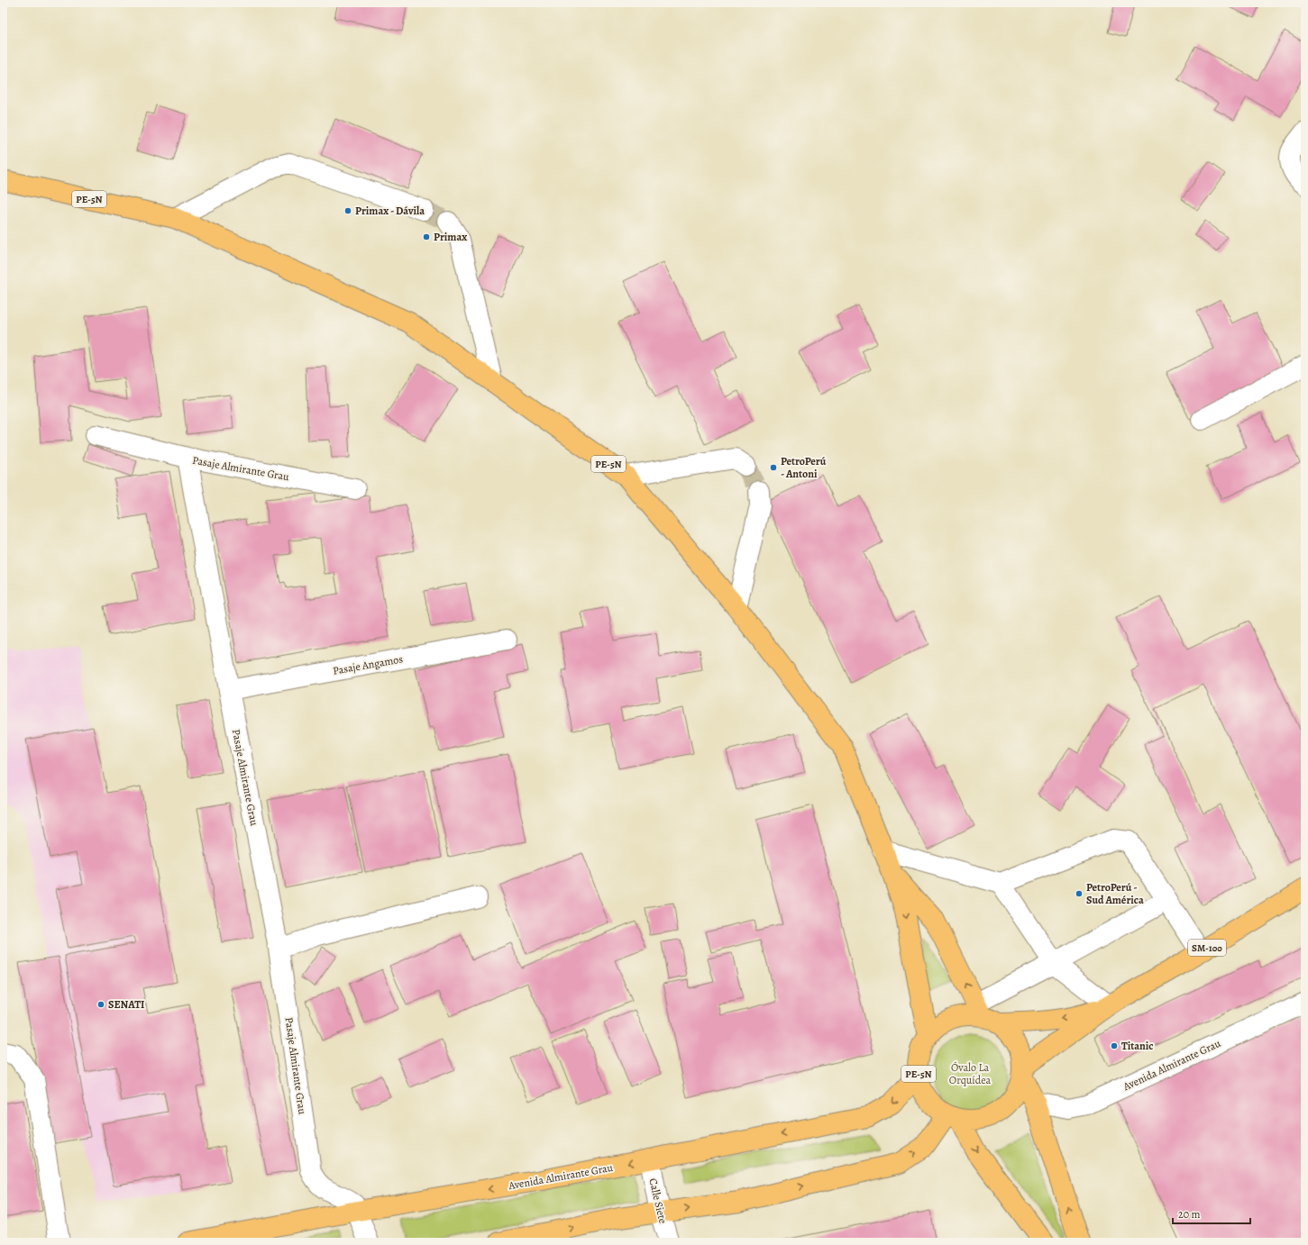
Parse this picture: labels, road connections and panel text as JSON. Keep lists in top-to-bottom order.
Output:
{
  "streets": {
    "main road": ["PE-5N", "SM-100", "Avenida Almirante Grau"],
    "street": ["Pasaje Almirante Grau", "Pasaje Angamos", "Calle Siete"]
  },
  "crossings": [
    ["PE-5N", "SM-100"],
    ["PE-5N", "Avenida Almirante Grau"],
    ["Pasaje Almirante Grau", "Pasaje Angamos"],
    ["Pasaje Almirante Grau", "Avenida Almirante Grau"],
    ["SM-100", "Avenida Almirante Grau"],
    ["Avenida Almirante Grau", "Calle Siete"]
  ],
  "parks": ["Óvalo La Orquídea"],
  "places": [
    "Primax - Dávila",
    "Primax",
    "PetroPerú - Antoni",
    "PetroPerú - Sud América",
    "SENATI",
    "Titanic"
  ],
  "scale_bar": "20 m"
}
